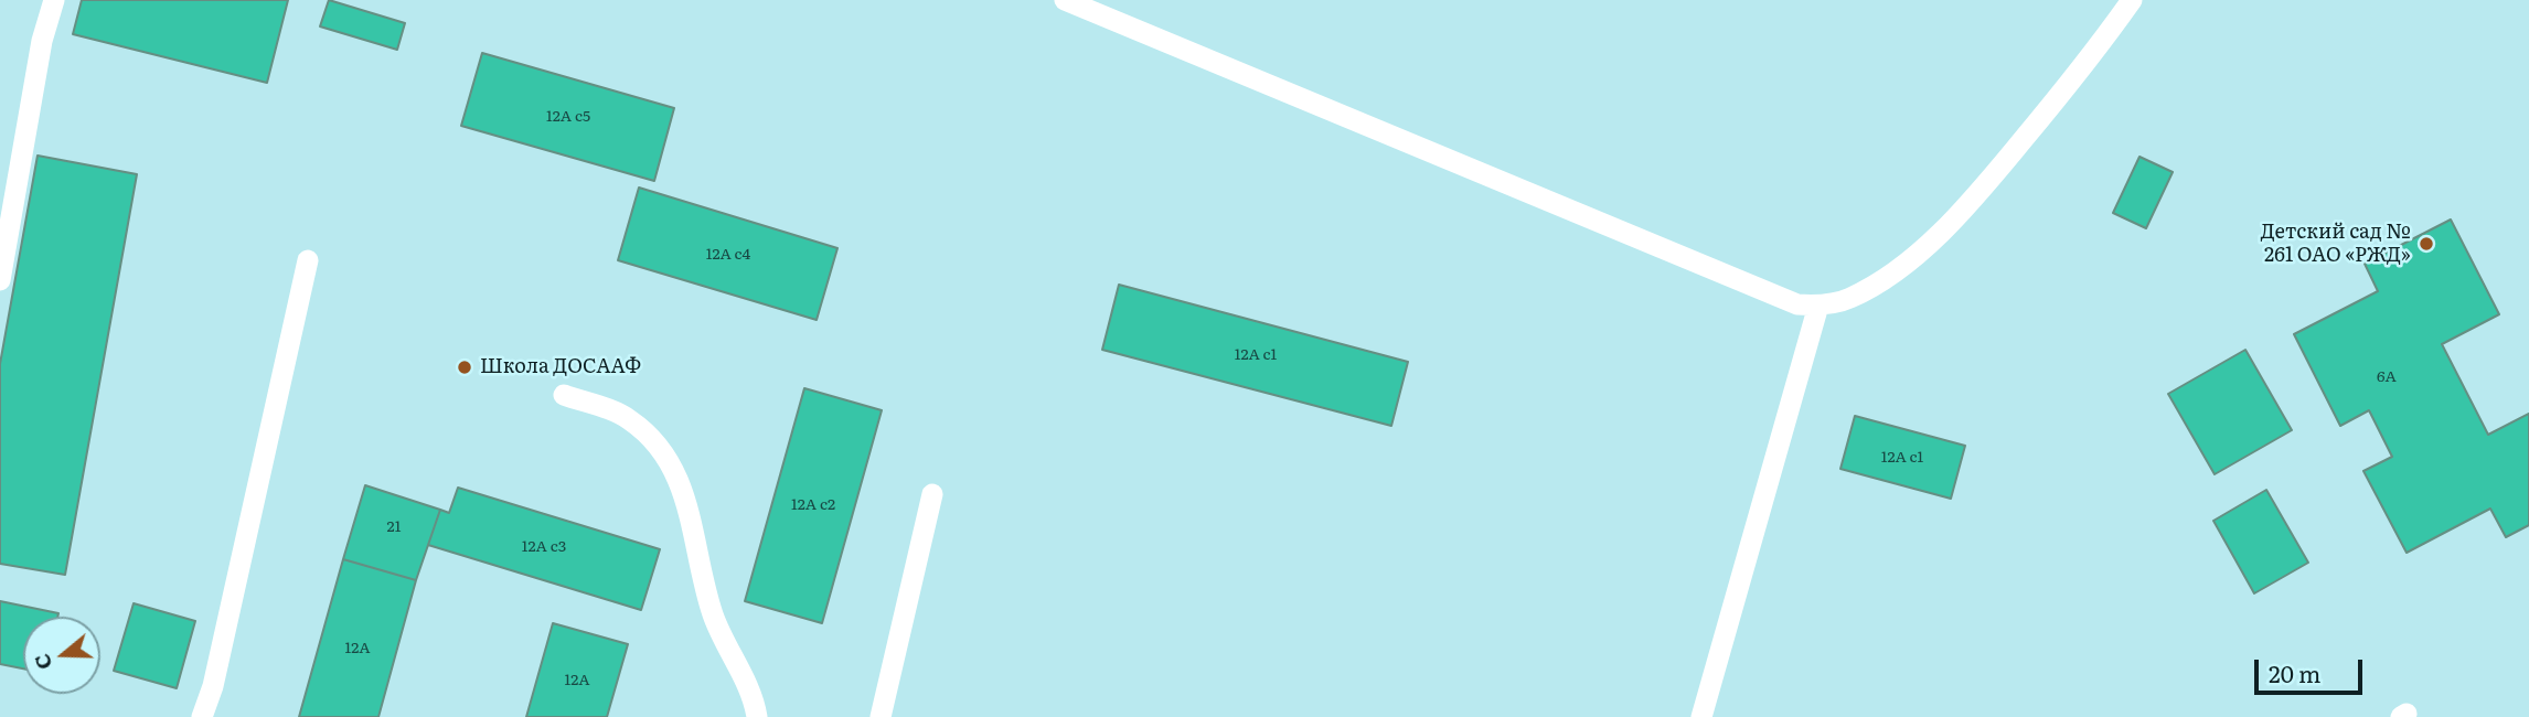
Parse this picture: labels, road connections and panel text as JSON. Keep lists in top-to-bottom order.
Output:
{
  "places": ["Детский сад № 261 ОАО «РЖД»", "Школа ДОСААФ"],
  "house_numbers": [
    "12А с5",
    "12А с4",
    "12А с1",
    "6А",
    "12А с1",
    "12А с2",
    "21",
    "12А с3",
    "12А",
    "12А"
  ],
  "scale_bar": "20 m",
  "north": "left"
}
